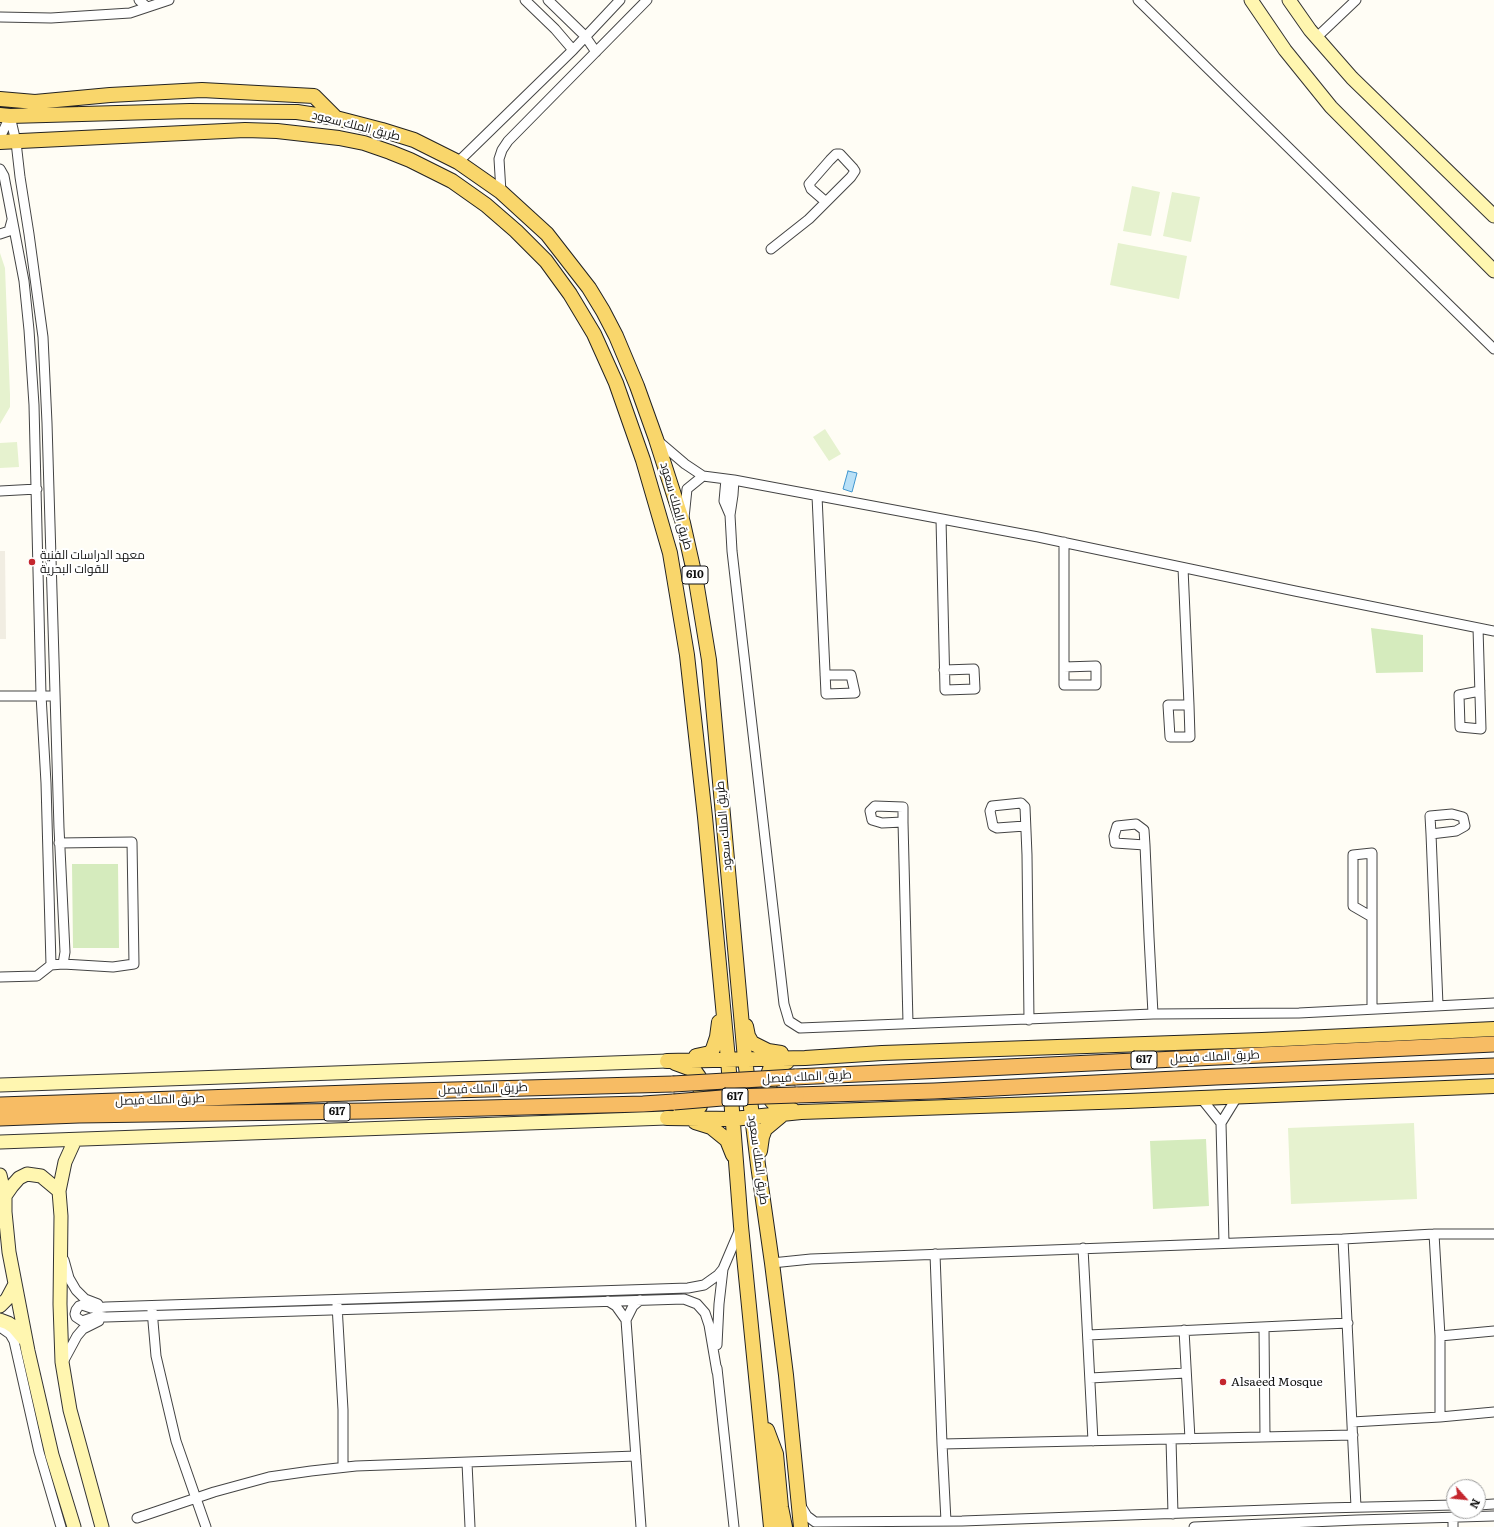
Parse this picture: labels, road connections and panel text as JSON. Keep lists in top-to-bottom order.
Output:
{
  "streets": {
    "highway": ["طريق الملك فيصل", "617"],
    "main road": ["طريق الملك سعود", "610"]
  },
  "places": ["معهد الدراسات الفنية للقوات البحرية", "Alsaeed Mosque"],
  "north": "bottom right"
}
